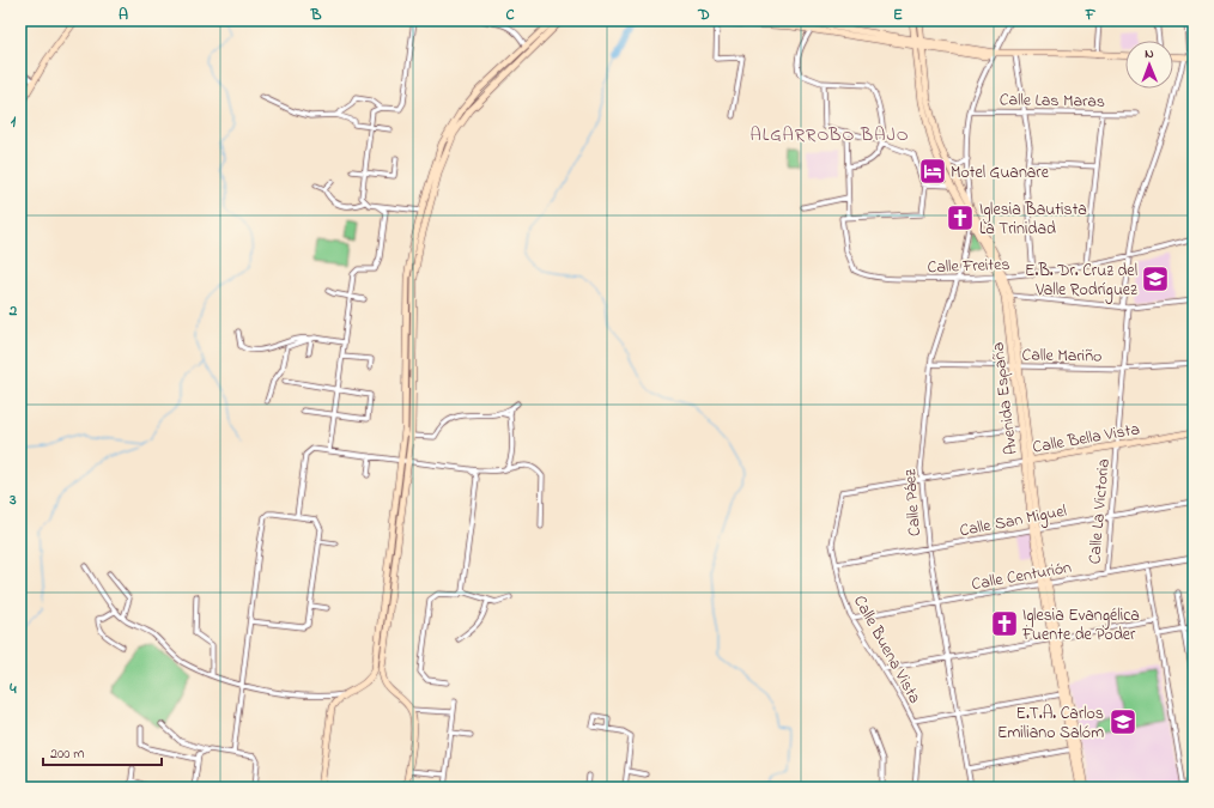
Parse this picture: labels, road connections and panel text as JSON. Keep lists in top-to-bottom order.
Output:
{
  "streets": {
    "street": [
      "Calle Las Maras",
      "Calle Freites",
      "Calle Mariño",
      "Avenida España",
      "Calle Bella Vista",
      "Calle Páez",
      "Calle La Victoria",
      "Calle San Miguel",
      "Calle Centurión",
      "Calle Buena Vista"
    ]
  },
  "crossings": [
    ["Calle Freites", "Avenida España"],
    ["Calle Freites", "Calle Páez"],
    ["Calle Mariño", "Avenida España"],
    ["Calle Mariño", "Calle Páez"],
    ["Calle Mariño", "Calle La Victoria"],
    ["Avenida España", "Calle Bella Vista"],
    ["Avenida España", "Calle Páez"],
    ["Avenida España", "Calle San Miguel"],
    ["Avenida España", "Calle Centurión"],
    ["Calle Bella Vista", "Calle Páez"],
    ["Calle Bella Vista", "Calle La Victoria"],
    ["Calle Bella Vista", "Calle Buena Vista"],
    ["Calle Páez", "Calle San Miguel"],
    ["Calle Páez", "Calle Centurión"],
    ["Calle La Victoria", "Calle San Miguel"],
    ["Calle La Victoria", "Calle Centurión"],
    ["Calle San Miguel", "Calle Buena Vista"],
    ["Calle Centurión", "Calle Buena Vista"]
  ],
  "districts": ["ALGARROBO BAJO"],
  "places": {
    "hotel": ["Motel Guanare"],
    "church": ["Iglesia Bautista La Trinidad", "Iglesia Evangélica Fuente de Poder"],
    "school or university": ["E.B. Dr. Cruz del Valle Rodríguez", "E.T.A. Carlos Emiliano Salóm"]
  },
  "scale_bar": "200 m",
  "north": "top",
  "grid": {
    "columns": [
      "A",
      "B",
      "C",
      "D",
      "E",
      "F"
    ],
    "rows": [
      "1",
      "2",
      "3",
      "4"
    ]
  }
}
